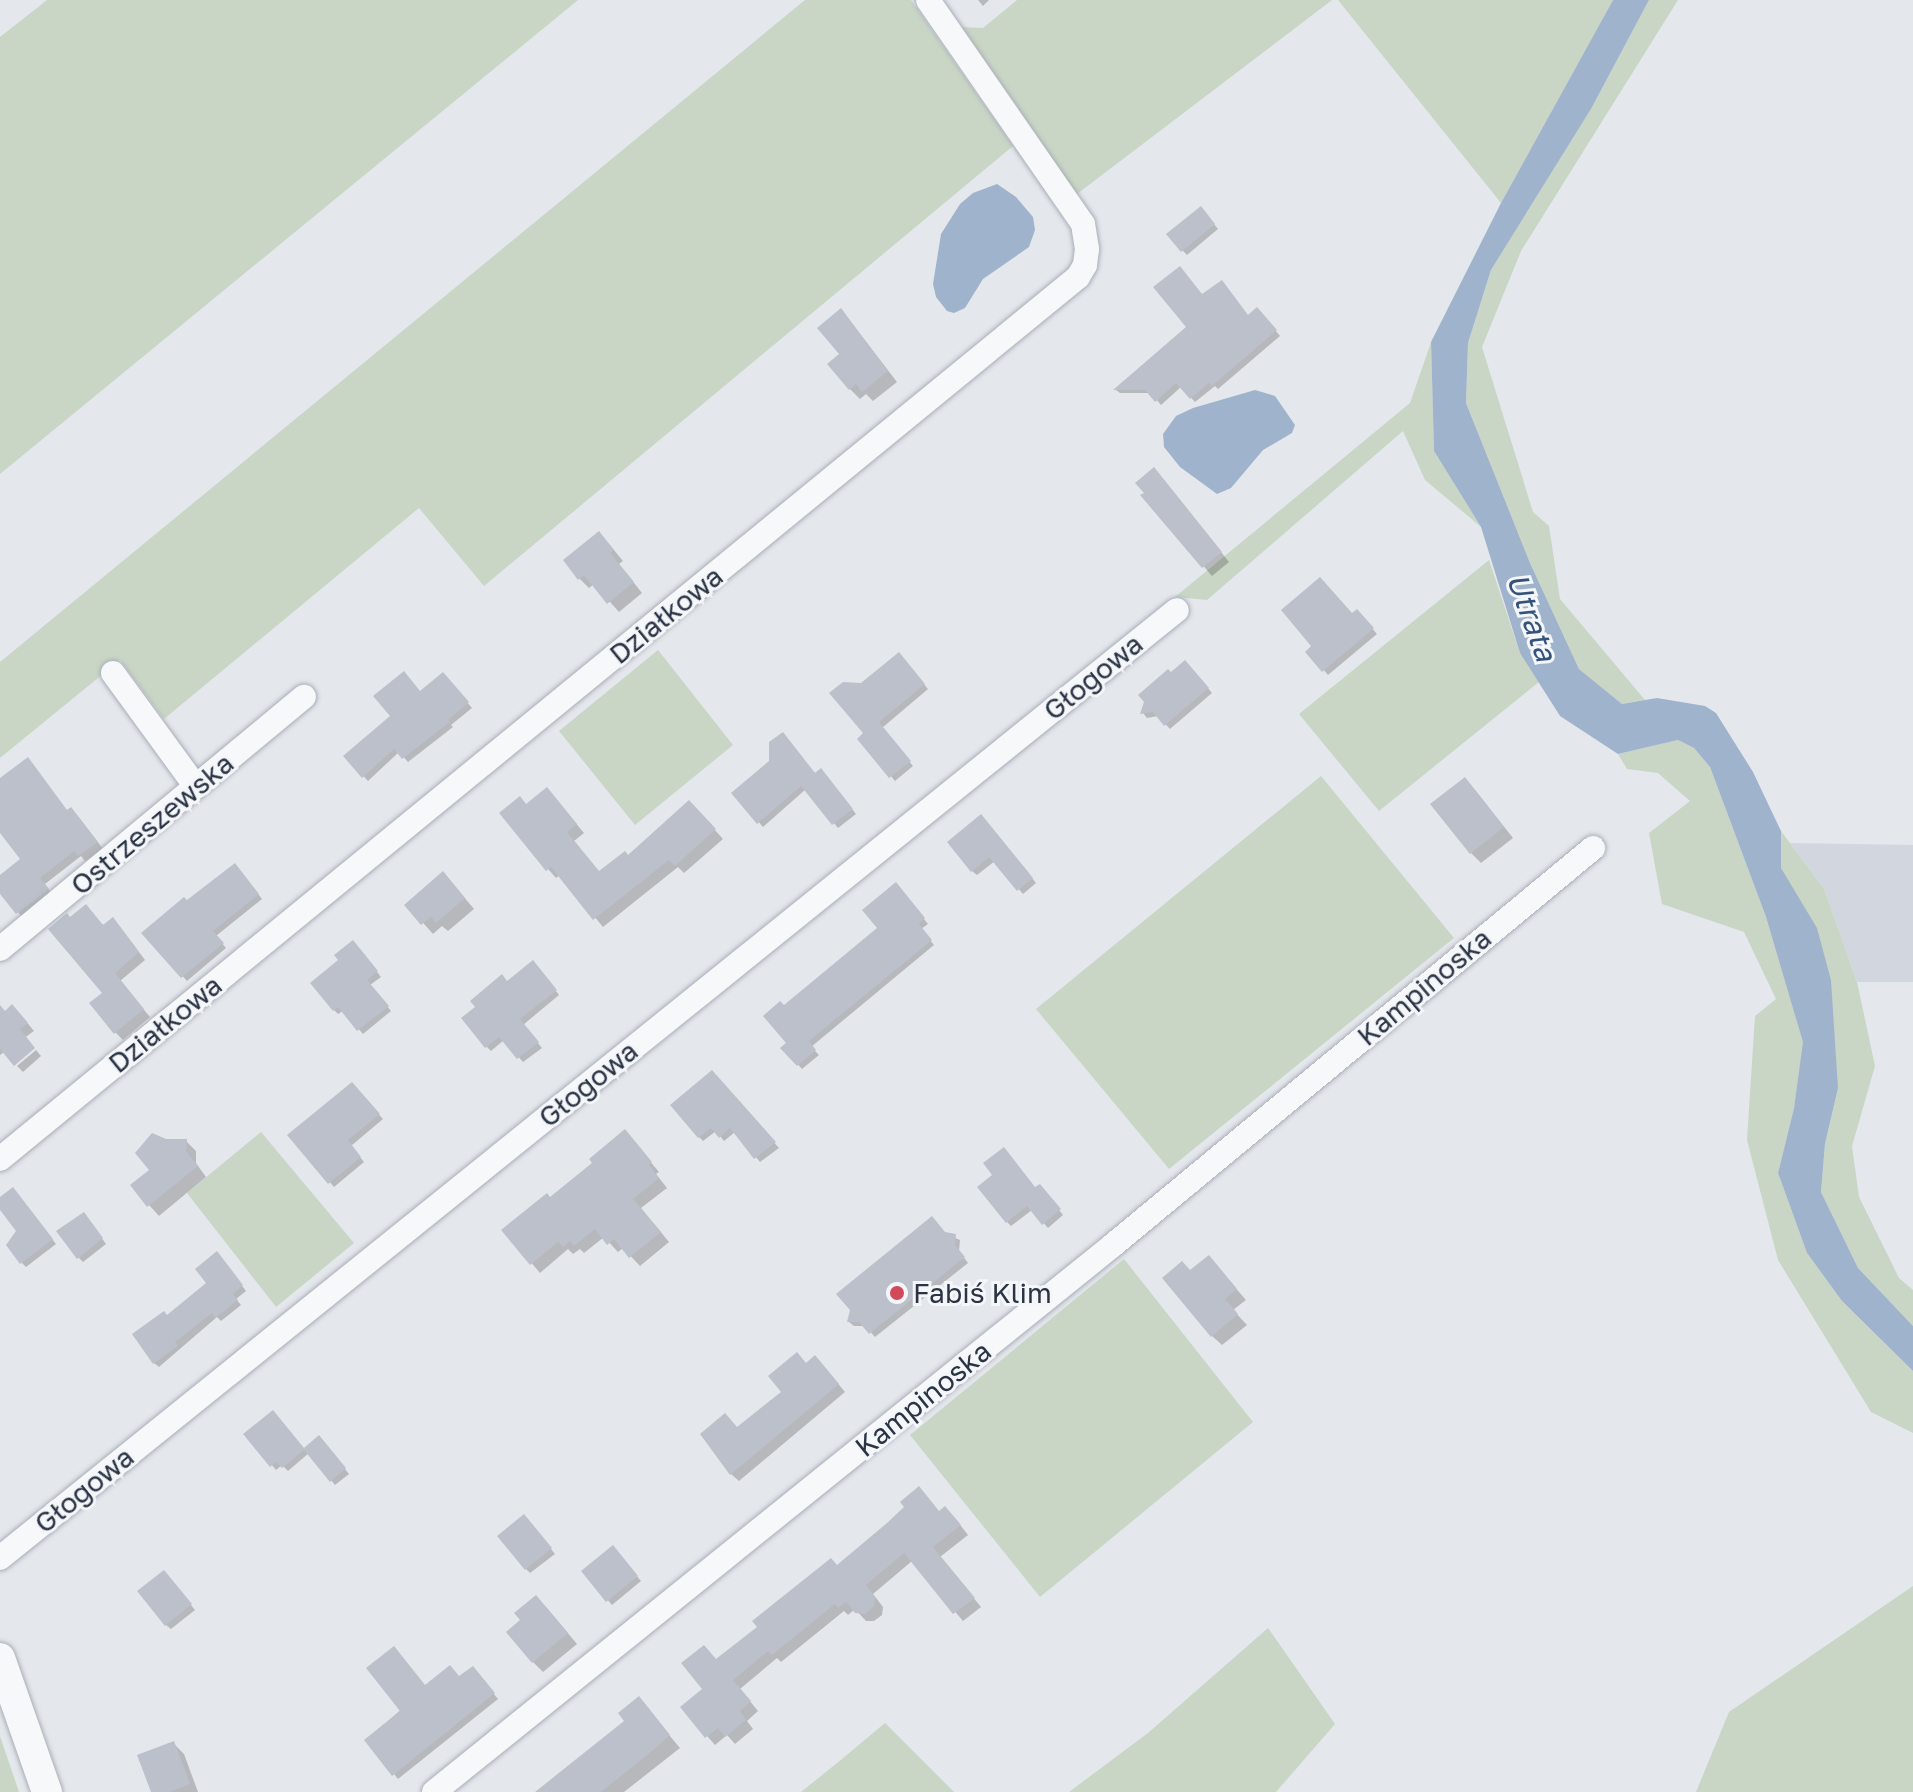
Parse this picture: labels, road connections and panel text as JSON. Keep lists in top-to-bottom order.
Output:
{
  "streets": {
    "street": [
      "Działkowa",
      "Głogowa",
      "Ostrzeszewska",
      "Kampinoska"
    ]
  },
  "water": ["Utrata"],
  "places": ["Fabiś Klim"]
}
